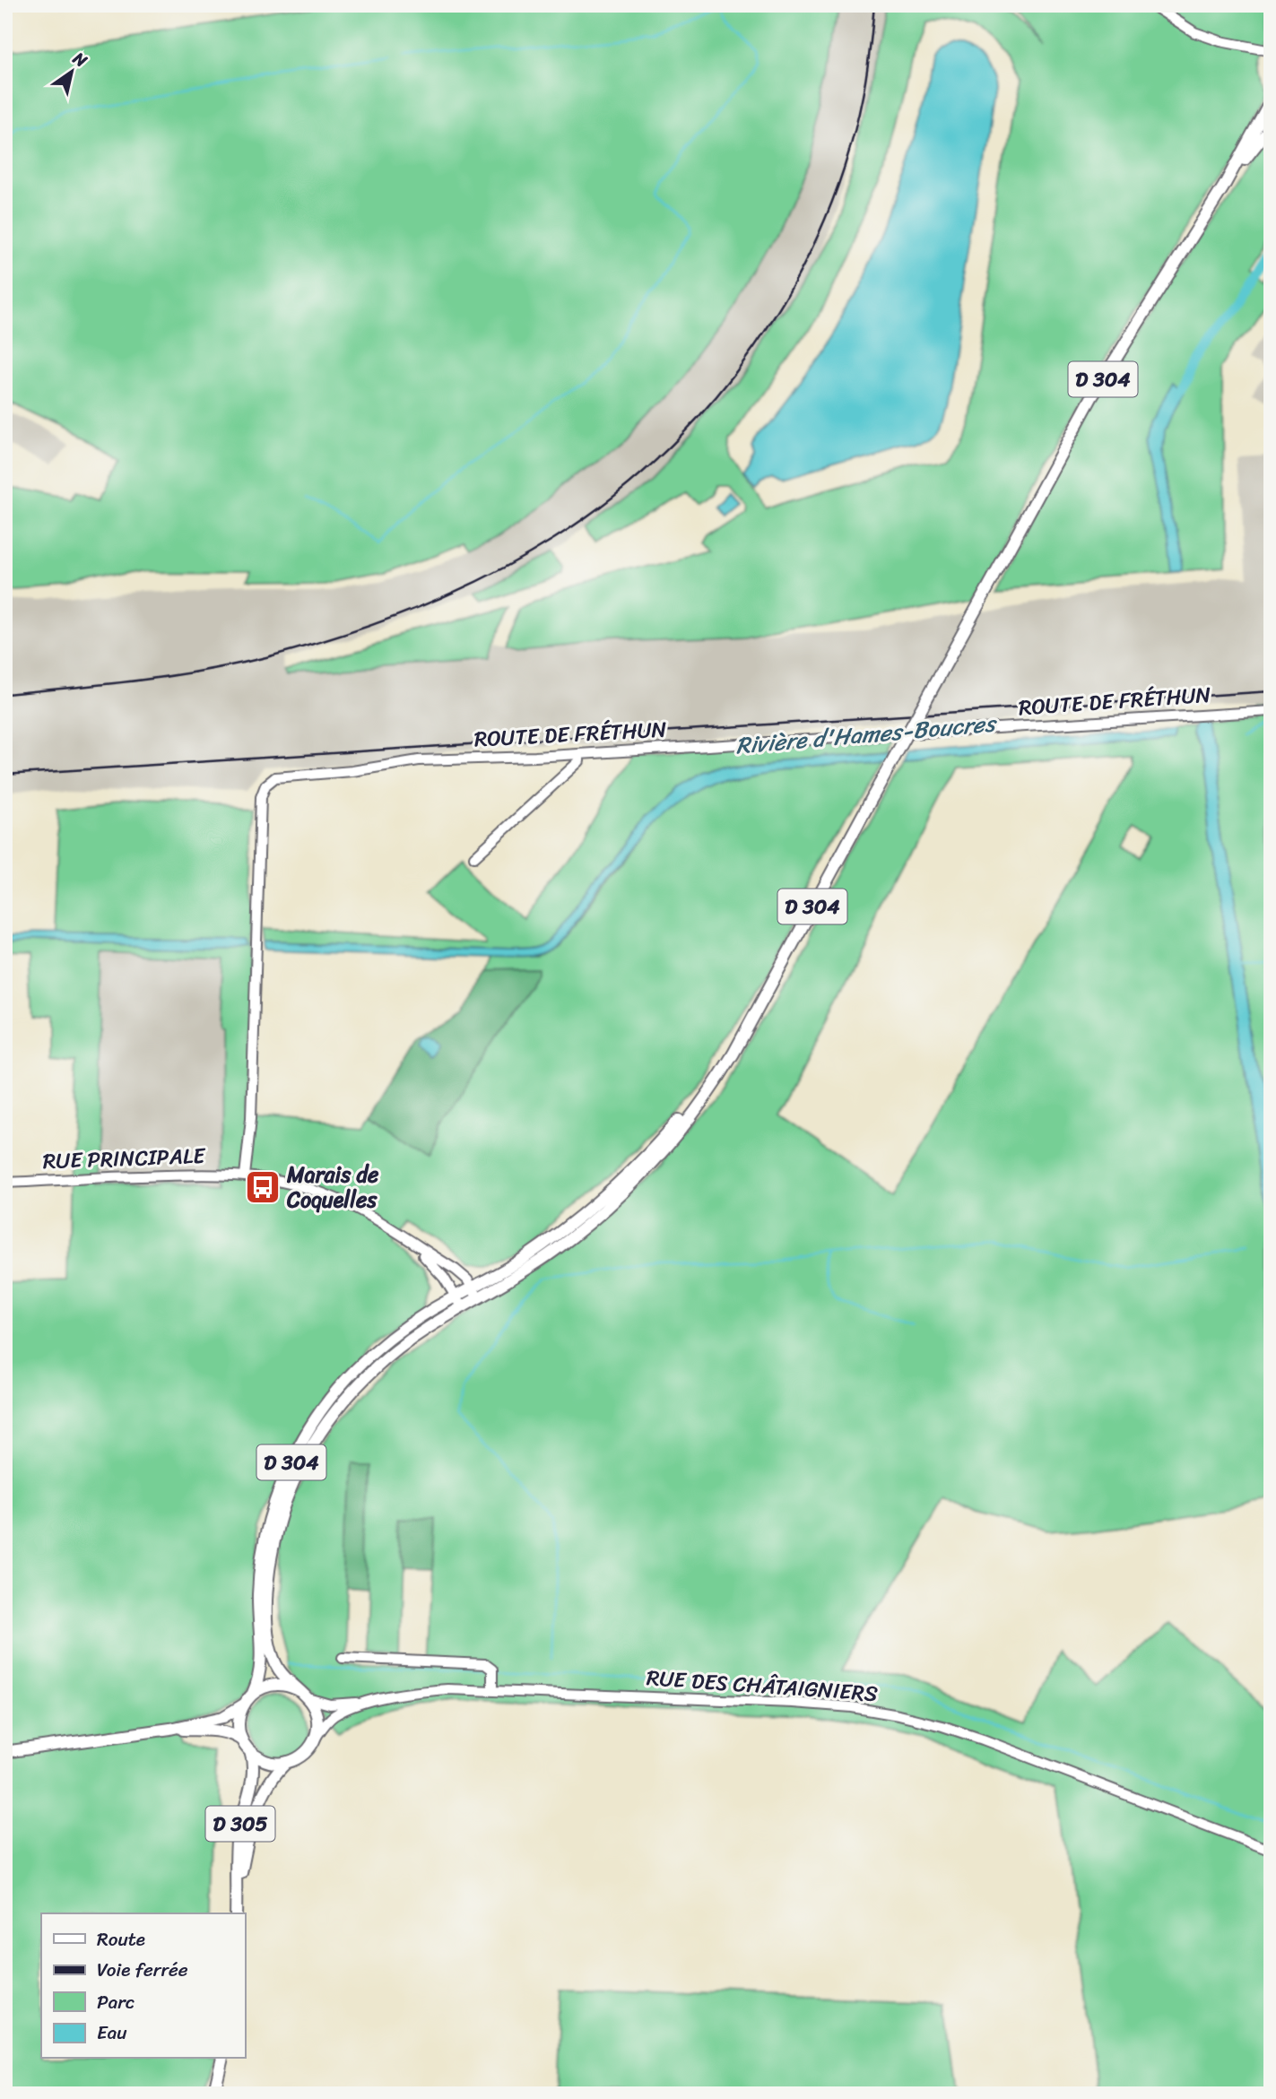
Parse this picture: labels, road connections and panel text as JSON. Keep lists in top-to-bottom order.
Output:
{
  "streets": {
    "main road": ["D 304", "D 305"],
    "street": ["ROUTE DE FRÉTHUN", "RUE PRINCIPALE", "RUE DES CHÂTAIGNIERS"]
  },
  "crossings": [
    ["D 304", "RUE DES CHÂTAIGNIERS"],
    ["D 304", "D 305"],
    ["ROUTE DE FRÉTHUN", "RUE PRINCIPALE"],
    ["RUE DES CHÂTAIGNIERS", "D 305"]
  ],
  "water": ["Rivière d'Hames-Boucres"],
  "places": {
    "bus stop": ["Marais de Coquelles"]
  },
  "legend": [
    "Route",
    "Voie ferrée",
    "Parc",
    "Eau"
  ],
  "north": "top right"
}
